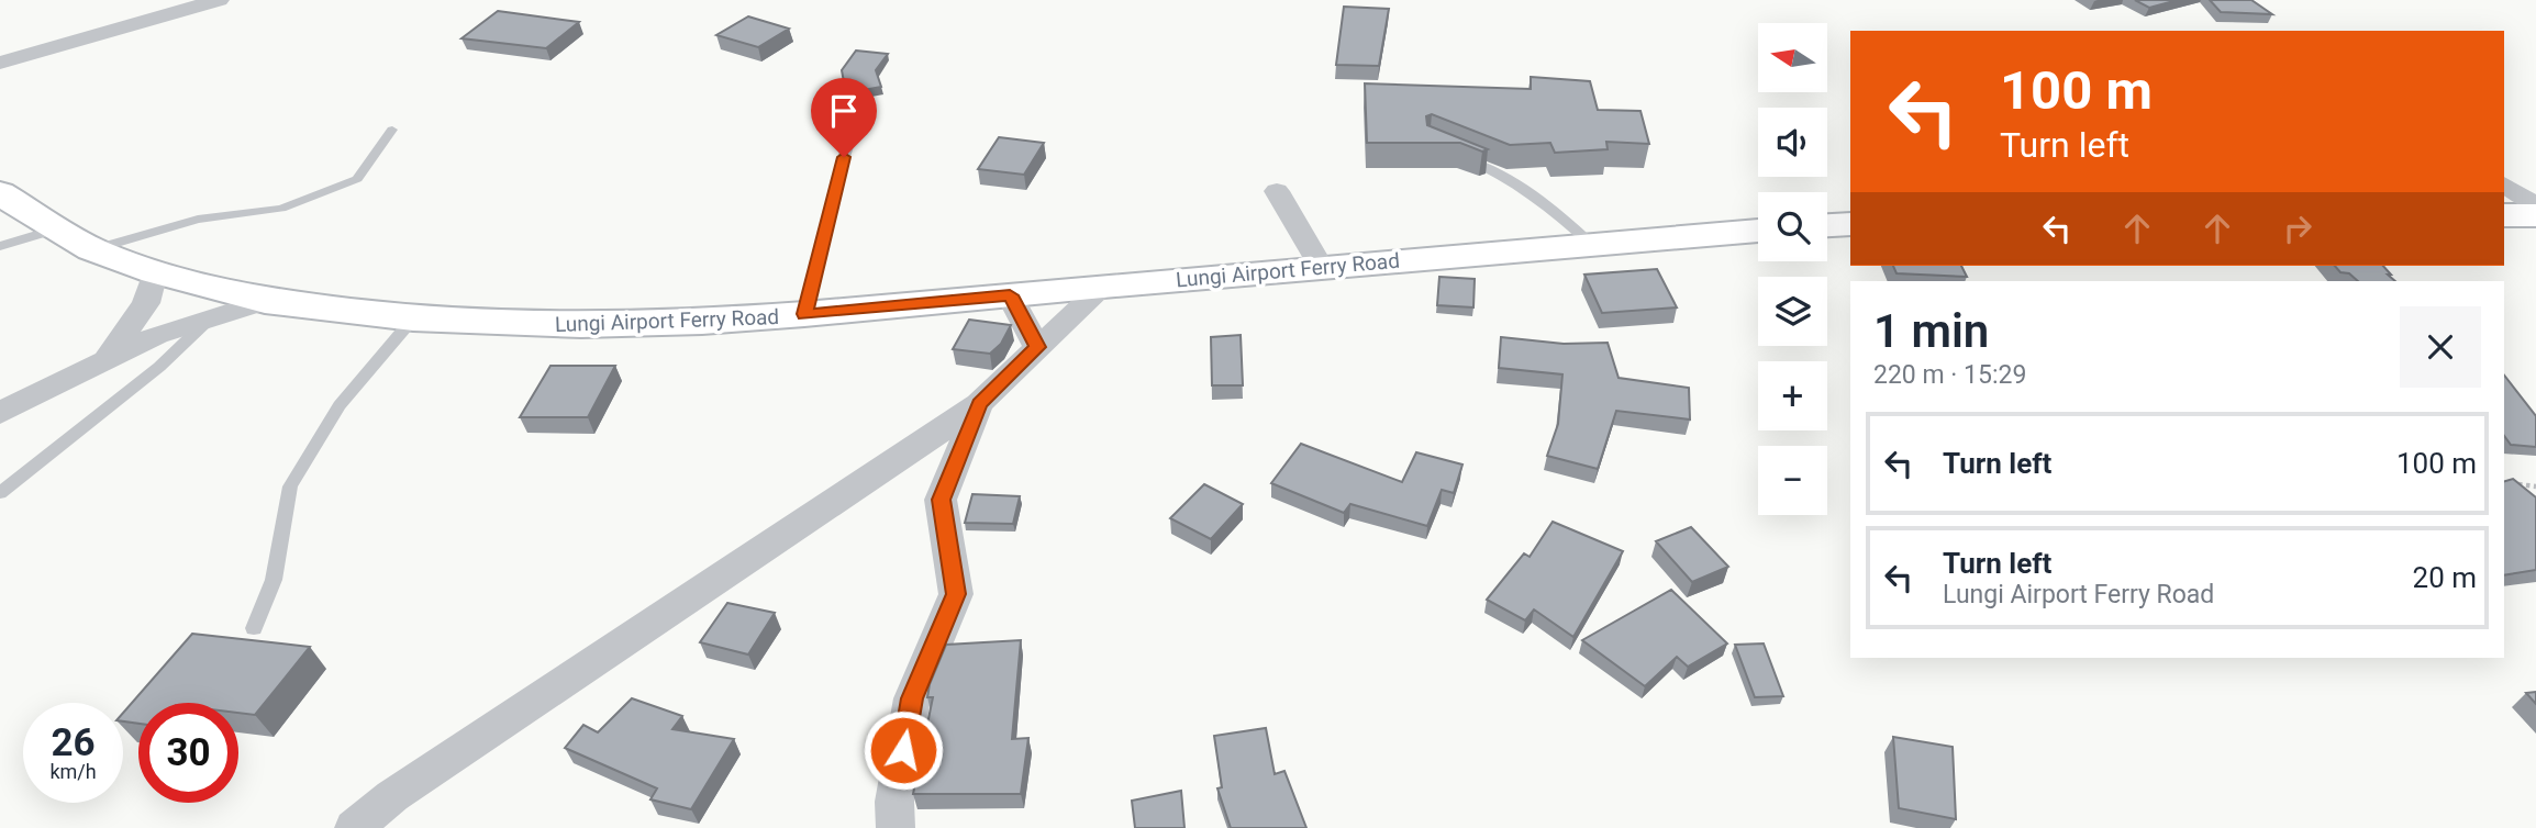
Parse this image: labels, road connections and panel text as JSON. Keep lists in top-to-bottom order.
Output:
{
  "streets": {
    "main road": ["Lungi Airport Ferry Road"]
  },
  "north": "left",
  "page": {
    "map_buttons": ["+", "−"],
    "turn": ["100 m", "Turn left"],
    "heading": ["1 min", "220 m · 15:29"],
    "list": [
      {
        "name": "Turn left",
        "value": "100 m"
      },
      {
        "name": "Turn left",
        "note": "Lungi Airport Ferry Road",
        "value": "20 m"
      }
    ],
    "speed": "26 km/h",
    "limit": "30"
  }
}
